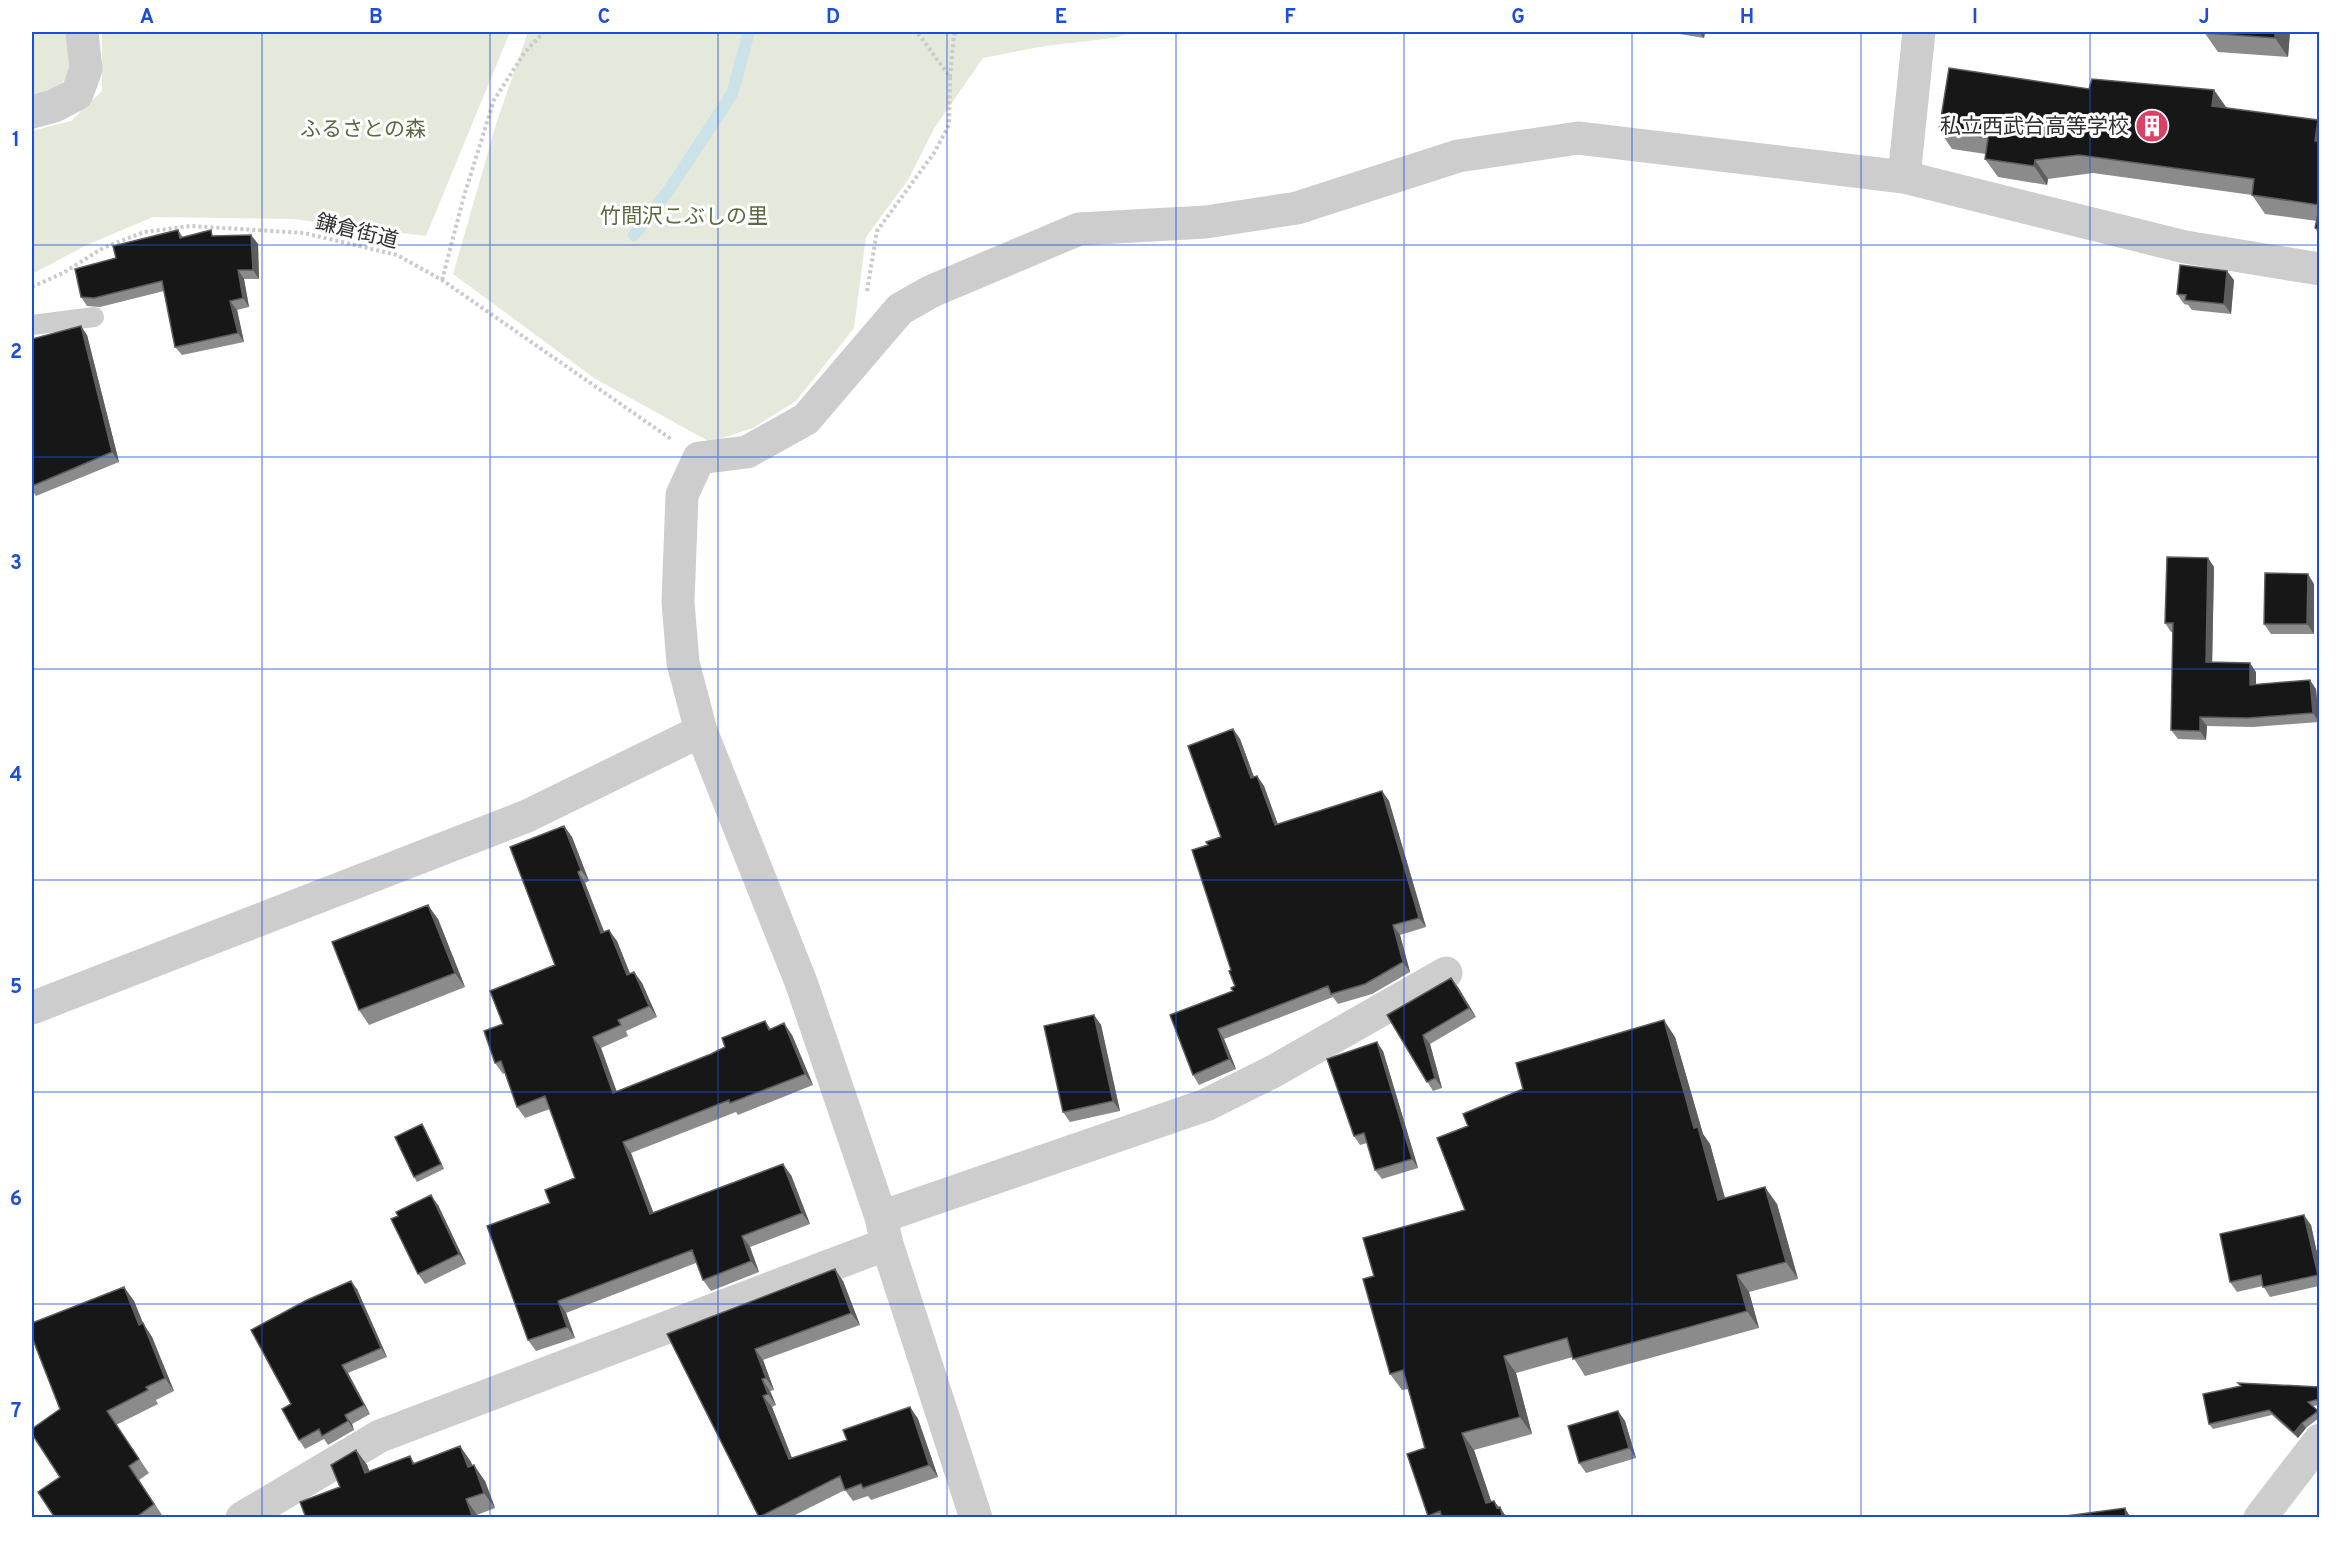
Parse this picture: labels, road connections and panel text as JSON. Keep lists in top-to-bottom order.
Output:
{
  "streets": {
    "path": ["鎌倉街道"]
  },
  "parks": ["ふるさとの森", "竹間沢こぶしの里"],
  "places": {
    "building": ["私立西武台高等学校"]
  },
  "grid": {
    "columns": [
      "A",
      "B",
      "C",
      "D",
      "E",
      "F",
      "G",
      "H",
      "I",
      "J"
    ],
    "rows": [
      "1",
      "2",
      "3",
      "4",
      "5",
      "6",
      "7"
    ]
  }
}
